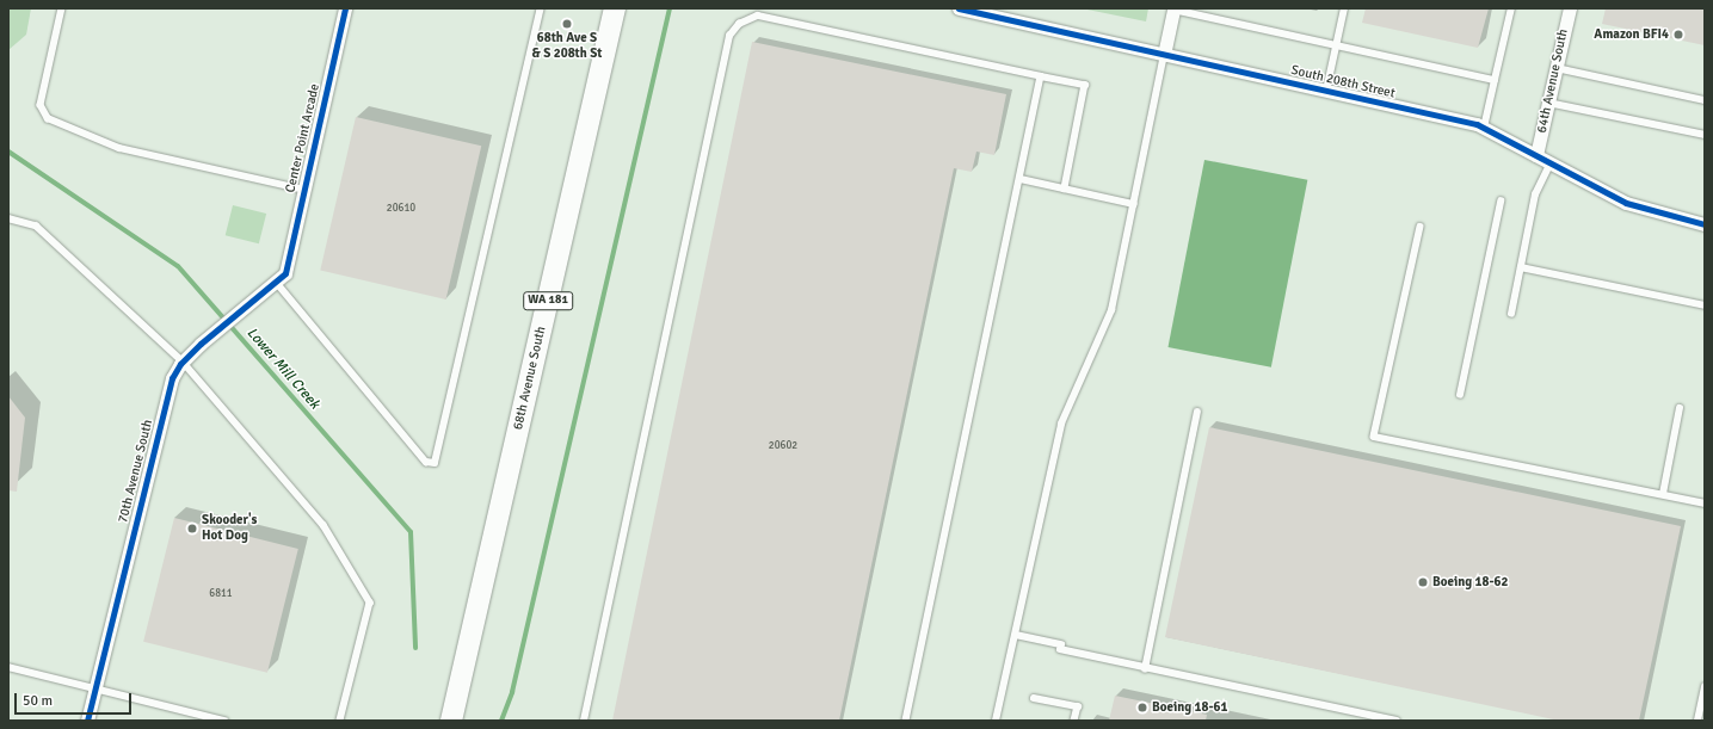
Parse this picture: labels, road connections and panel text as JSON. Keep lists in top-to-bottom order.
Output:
{
  "streets": {
    "main road": ["WA 181", "68th Avenue South"],
    "street": [
      "64th Avenue South",
      "South 208th Street",
      "Center Point Arcade",
      "70th Avenue South"
    ]
  },
  "crossings": [
    ["64th Avenue South", "South 208th Street"],
    ["Center Point Arcade", "70th Avenue South"]
  ],
  "water": ["Lower Mill Creek"],
  "places": [
    "68th Ave S & S 208th St",
    "Amazon BFI4",
    "Skooder's Hot Dog",
    "Boeing 18-62",
    "Boeing 18-61"
  ],
  "house_numbers": ["20610", "20602", "6811"],
  "scale_bar": "50 m"
}
